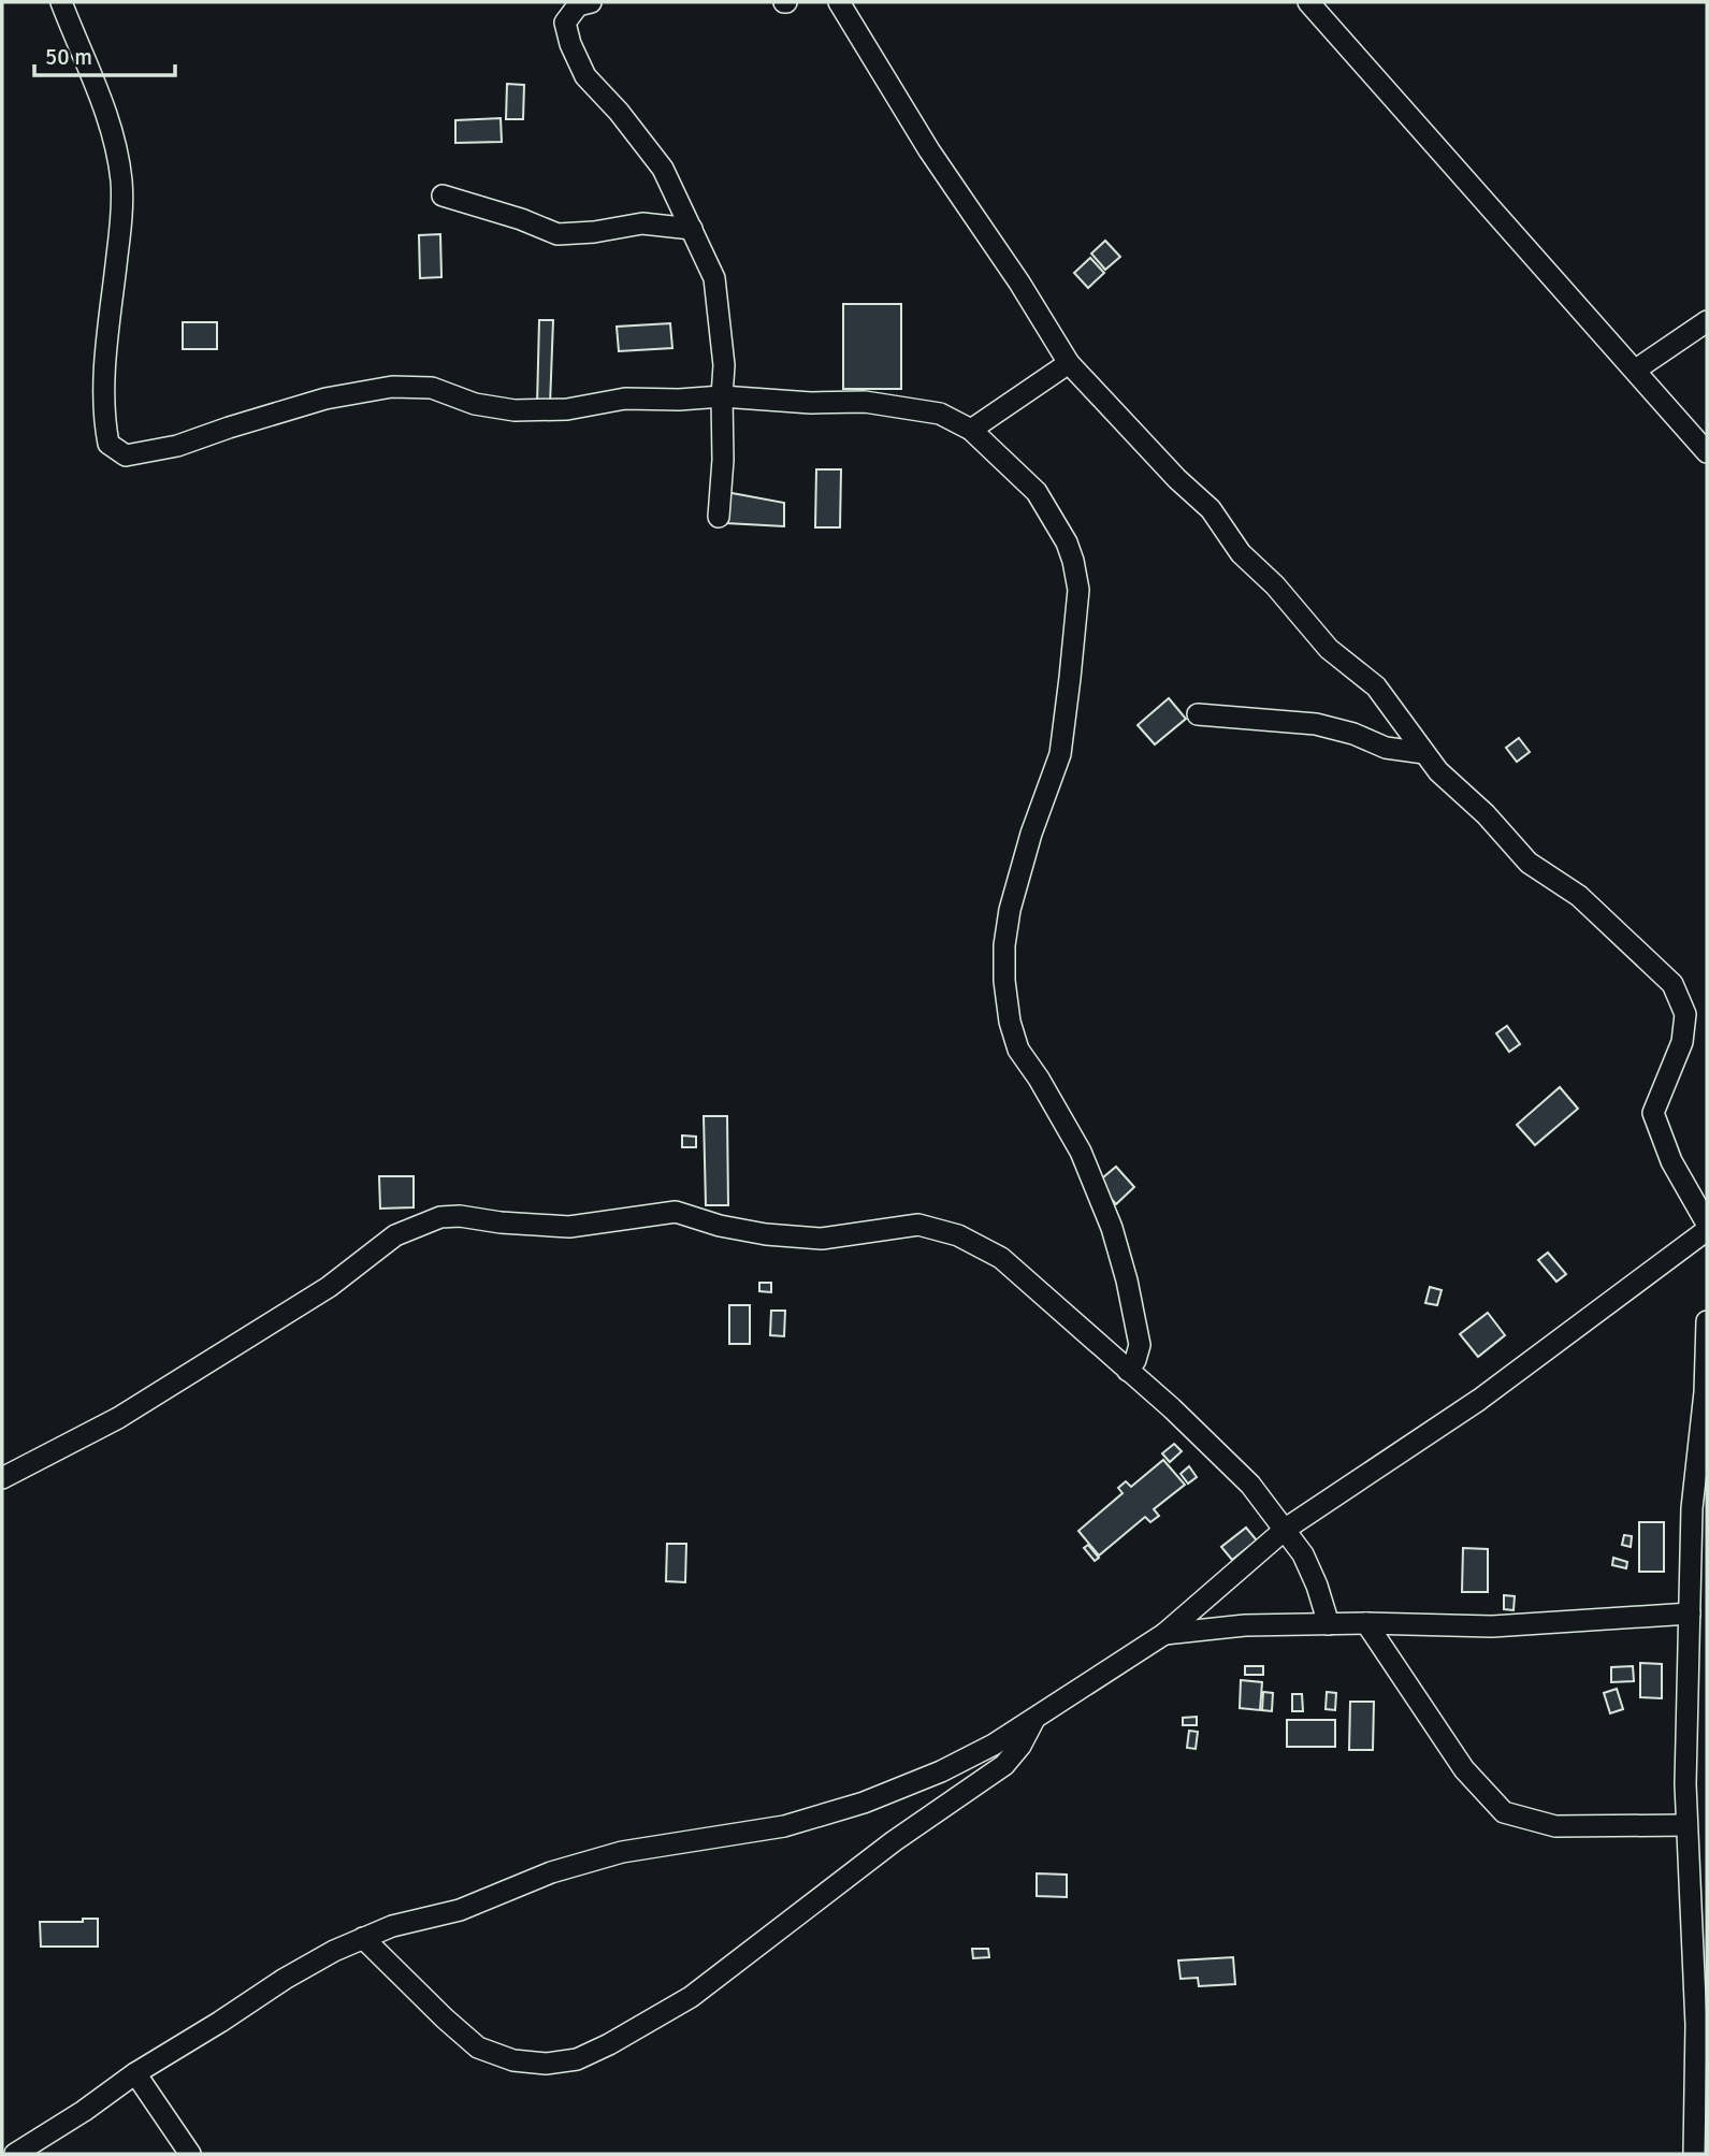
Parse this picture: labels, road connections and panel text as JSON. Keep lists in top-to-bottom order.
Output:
{
  "scale_bar": "50 m"
}
